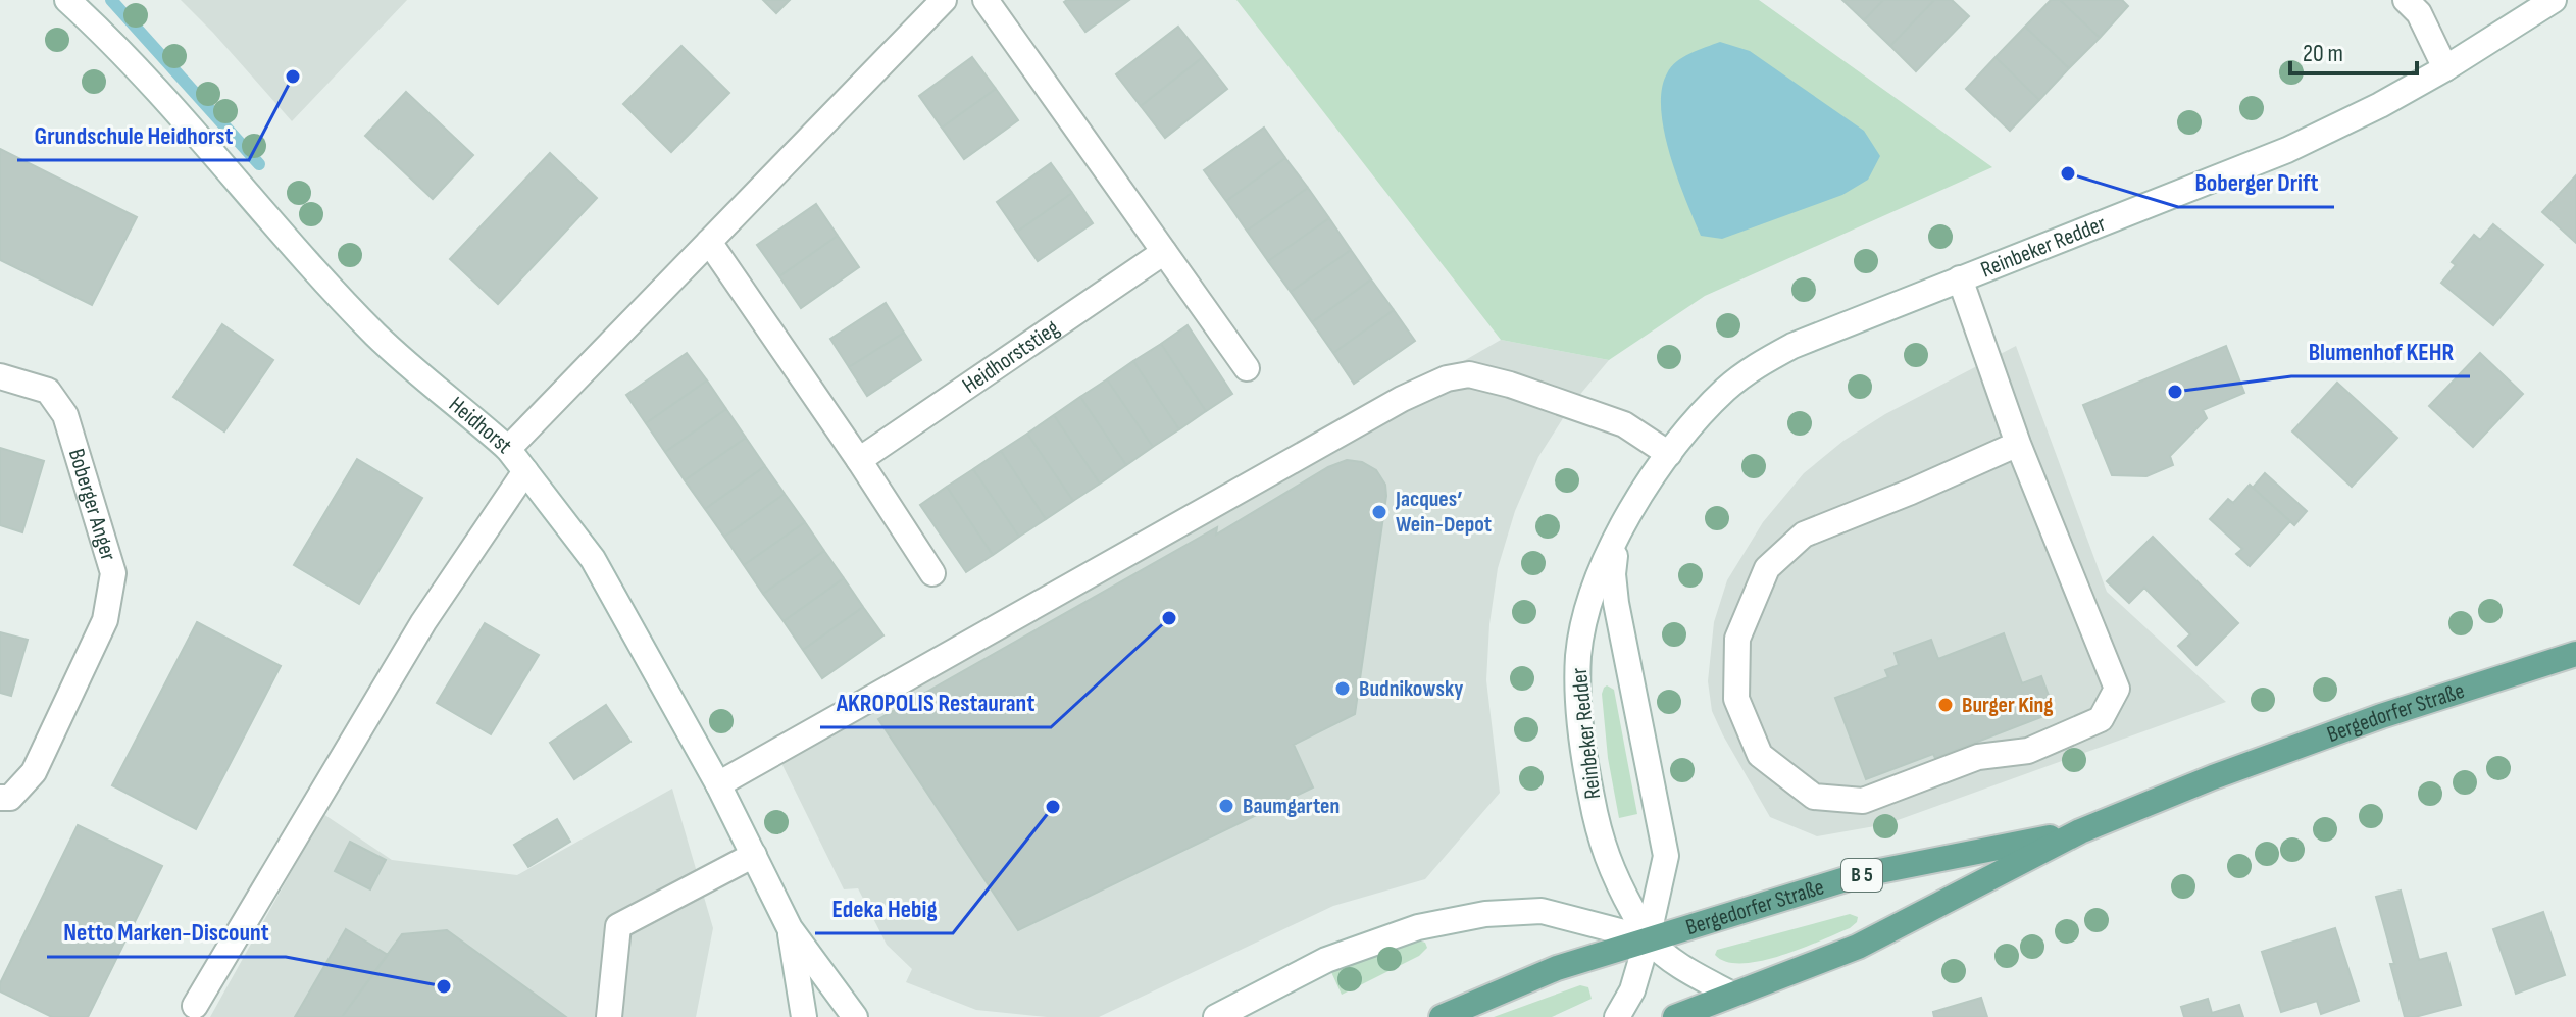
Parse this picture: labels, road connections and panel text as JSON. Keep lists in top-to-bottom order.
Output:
{
  "streets": {
    "main road": ["Bergedorfer Straße", "B 5"],
    "street": [
      "Reinbeker Redder",
      "Heidhorststieg",
      "Heidhorst",
      "Boberger Anger"
    ]
  },
  "crossings": [
    ["Reinbeker Redder", "Bergedorfer Straße"]
  ],
  "places": [
    "Grundschule Heidhorst",
    "Boberger Drift",
    "Blumenhof KEHR",
    "Jacques’ Wein-Depot",
    "AKROPOLIS Restaurant",
    "Budnikowsky",
    "Burger King",
    "Baumgarten",
    "Edeka Hebig",
    "Netto Marken-Discount"
  ],
  "scale_bar": "20 m"
}
